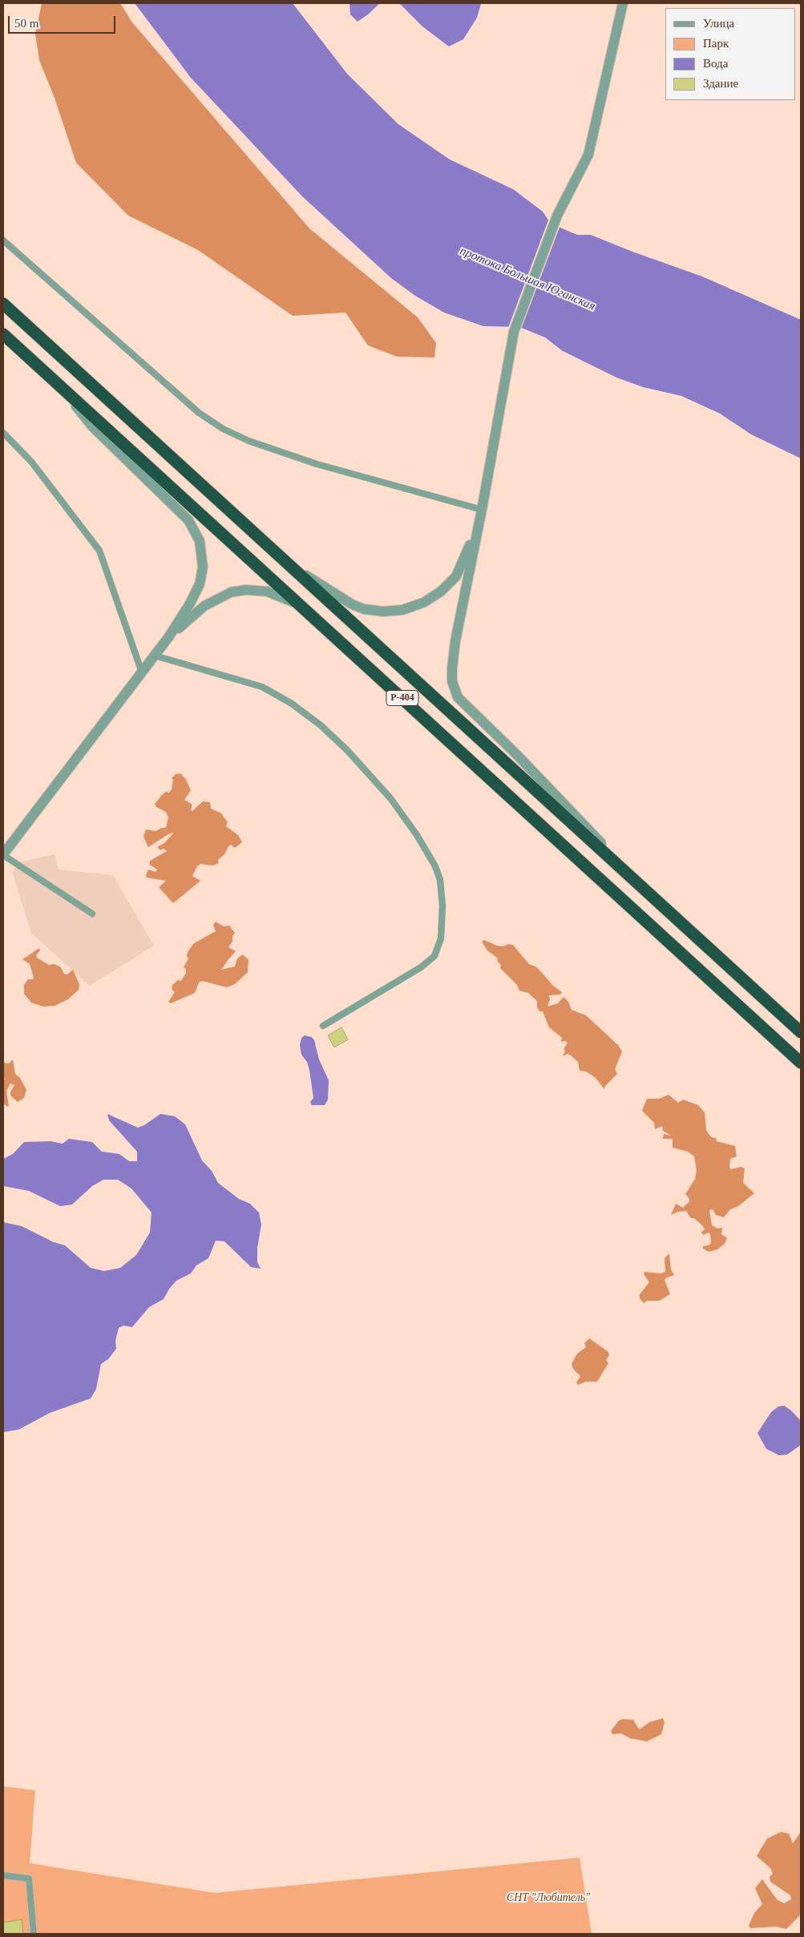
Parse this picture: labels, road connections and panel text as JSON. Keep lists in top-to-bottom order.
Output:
{
  "streets": {
    "highway": ["Р-404"]
  },
  "water": ["протока Большая Юганская"],
  "parks": ["СНТ \"Любитель\""],
  "legend": [
    "Улица",
    "Парк",
    "Вода",
    "Здание"
  ],
  "scale_bar": "50 m"
}
